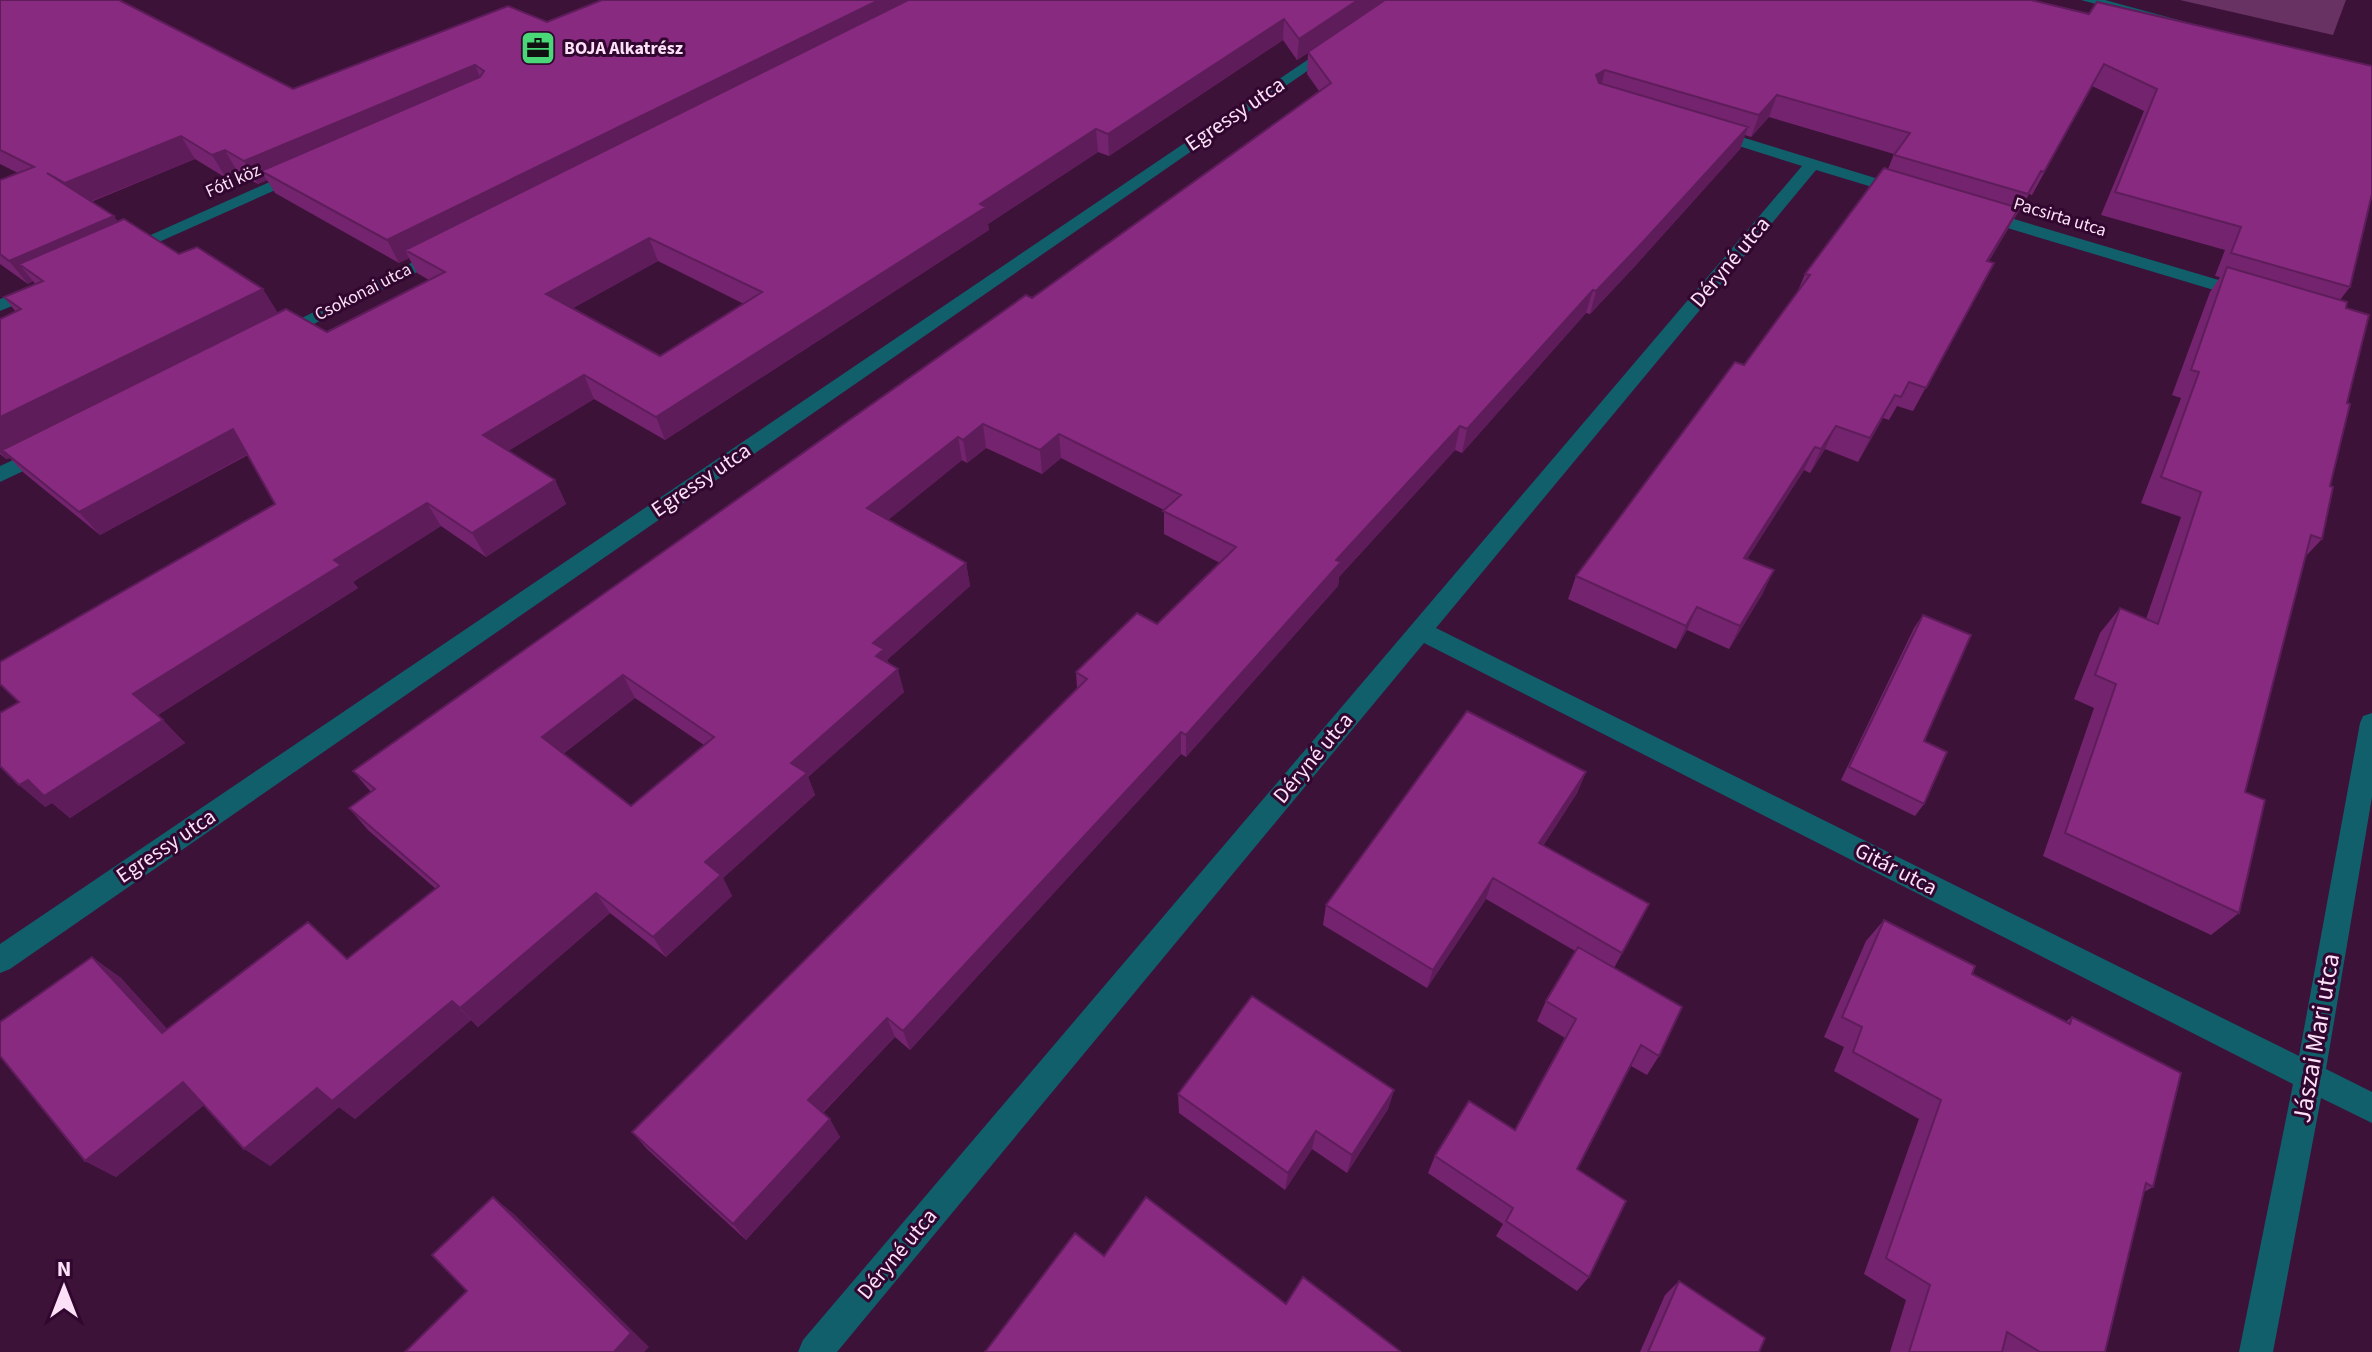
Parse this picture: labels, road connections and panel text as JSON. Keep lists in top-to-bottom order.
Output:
{
  "streets": {
    "street": [
      "Egressy utca",
      "Fóti köz",
      "Pacsirta utca",
      "Déryné utca",
      "Csokonai utca",
      "Gitár utca",
      "Jászai Mari utca"
    ]
  },
  "crossings": [
    ["Déryné utca", "Gitár utca"],
    ["Gitár utca", "Jászai Mari utca"]
  ],
  "places": {
    "office": ["BOJA Alkatrész"]
  },
  "north": "top"
}
